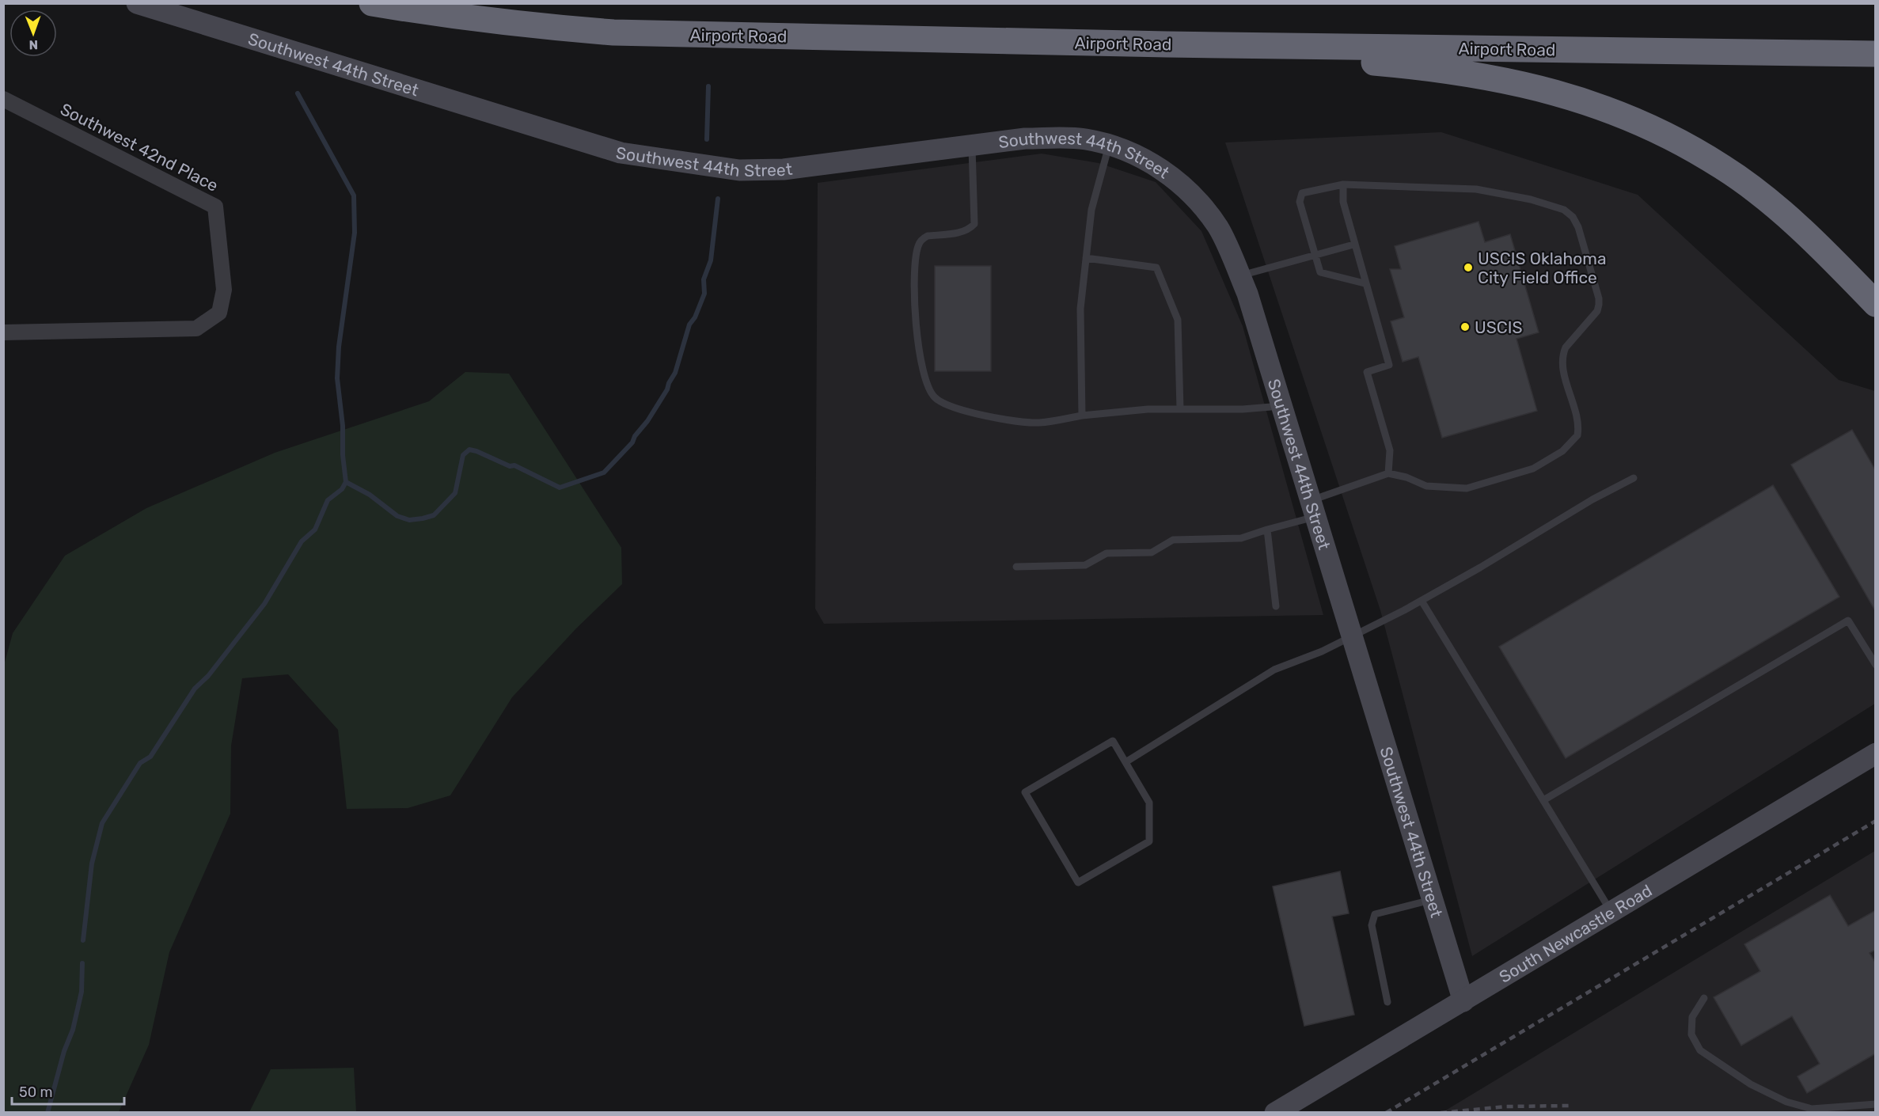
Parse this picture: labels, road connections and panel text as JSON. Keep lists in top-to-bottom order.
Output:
{
  "streets": {
    "highway": ["Airport Road"],
    "street": ["Southwest 44th Street", "Southwest 42nd Place", "South Newcastle Road"]
  },
  "crossings": [
    ["Southwest 44th Street", "South Newcastle Road"]
  ],
  "places": ["USCIS Oklahoma City Field Office", "USCIS"],
  "scale_bar": "50 m",
  "north": "bottom"
}
